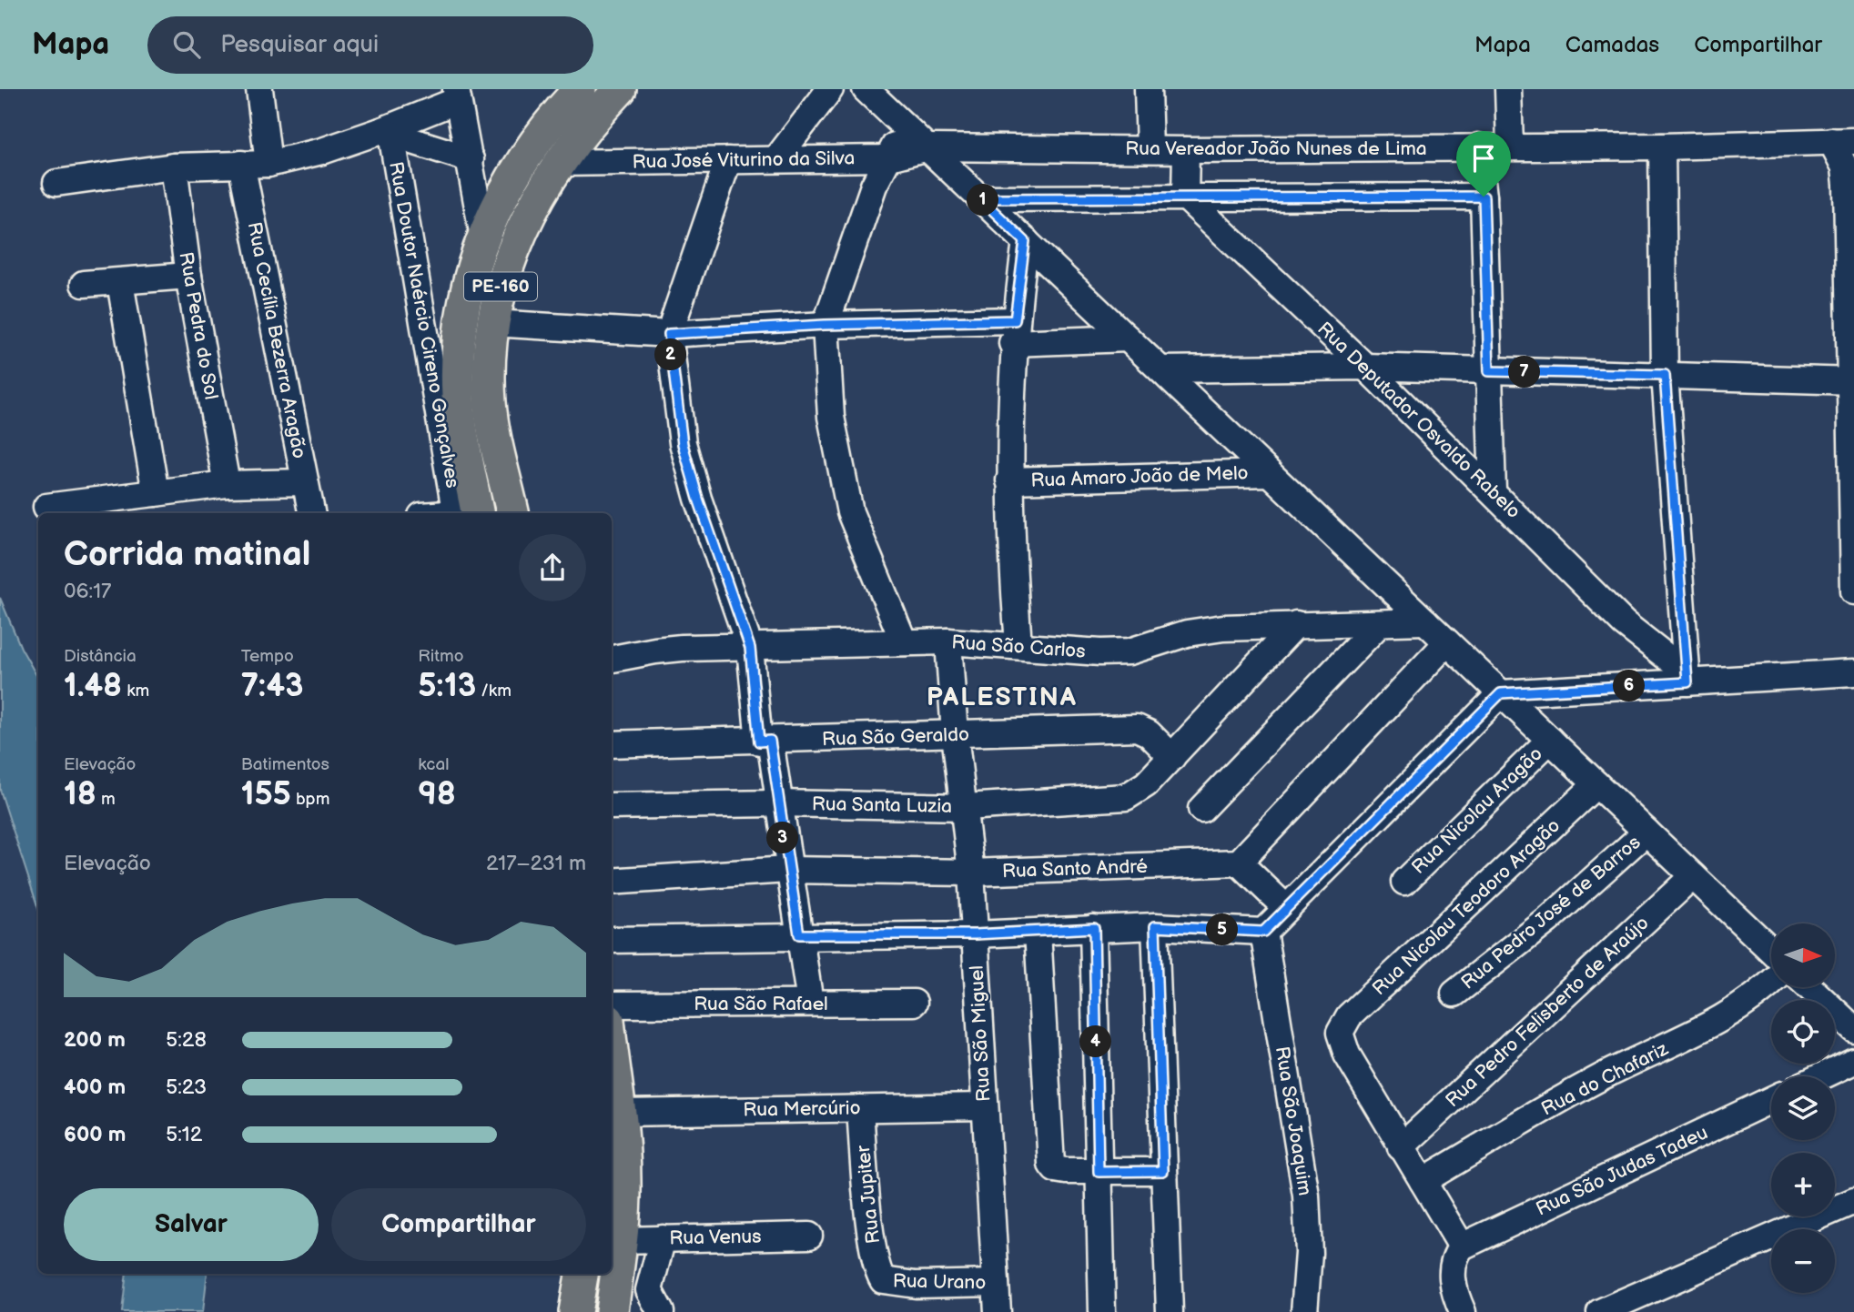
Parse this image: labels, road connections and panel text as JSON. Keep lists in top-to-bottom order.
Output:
{
  "streets": {
    "main road": ["PE-160"],
    "street": [
      "Rua Vereador João Nunes de Lima",
      "Rua José Viturino da Silva",
      "Rua Doutor Naércio Cireno Gonçalves",
      "Rua Pedra do Sol",
      "Rua Cecília Bezerra Aragão",
      "Rua Deputador Osvaldo Rabelo",
      "Rua Amaro João de Melo",
      "Rua São Carlos",
      "Rua São Geraldo",
      "Rua Santa Luzia",
      "Rua Nicolau Aragão",
      "Rua Santo André",
      "Rua Nicolau Teodoro Aragão",
      "Rua Pedro José de Barros",
      "Rua São Rafael",
      "Rua Pedro Felisberto de Araújo",
      "Rua São Miguel",
      "Rua do Chafariz",
      "Rua Mercúrio",
      "Rua São Joaquim",
      "Rua São Judas Tadeu",
      "Rua Jupiter",
      "Rua Venus",
      "Rua Urano"
    ]
  },
  "crossings": [
    ["Rua Vereador João Nunes de Lima", "Rua José Viturino da Silva"],
    ["Rua José Viturino da Silva", "PE-160"],
    ["Rua São Carlos", "Rua Santa Luzia"],
    ["Rua São Carlos", "Rua São Miguel"],
    ["Rua São Geraldo", "Rua Santa Luzia"],
    ["Rua São Geraldo", "Rua São Miguel"],
    ["Rua Santa Luzia", "Rua São Miguel"],
    ["Rua Santo André", "Rua São Miguel"],
    ["Rua Nicolau Teodoro Aragão", "Rua Pedro Felisberto de Araújo"],
    ["Rua São Miguel", "Rua Mercúrio"],
    ["Rua São Miguel", "Rua Urano"],
    ["Rua Mercúrio", "Rua Jupiter"],
    ["Rua Jupiter", "Rua Urano"]
  ],
  "districts": ["PALESTINA"],
  "north": "right",
  "page": {
    "header": "Mapa",
    "search": "Pesquisar aqui",
    "nav": ["Mapa", "Camadas", "Compartilhar"],
    "pins": [
      "1",
      "2",
      "7",
      "6",
      "3",
      "5",
      "4"
    ],
    "heading": ["Corrida matinal", "06:17"],
    "stats": [
      ["Distância", "1.48 km"],
      ["Tempo", "7:43"],
      ["Ritmo", "5:13 /km"],
      ["Elevação", "18 m"],
      ["Batimentos", "155 bpm"],
      ["kcal", "98"]
    ],
    "chart": ["Elevação", "217–231 m"],
    "map_buttons": ["+", "−"],
    "list": [
      {
        "name": "200 m",
        "note": "5:28"
      },
      {
        "name": "400 m",
        "note": "5:23"
      },
      {
        "name": "600 m",
        "note": "5:12"
      }
    ],
    "buttons": ["Salvar", "Compartilhar"]
  }
}
